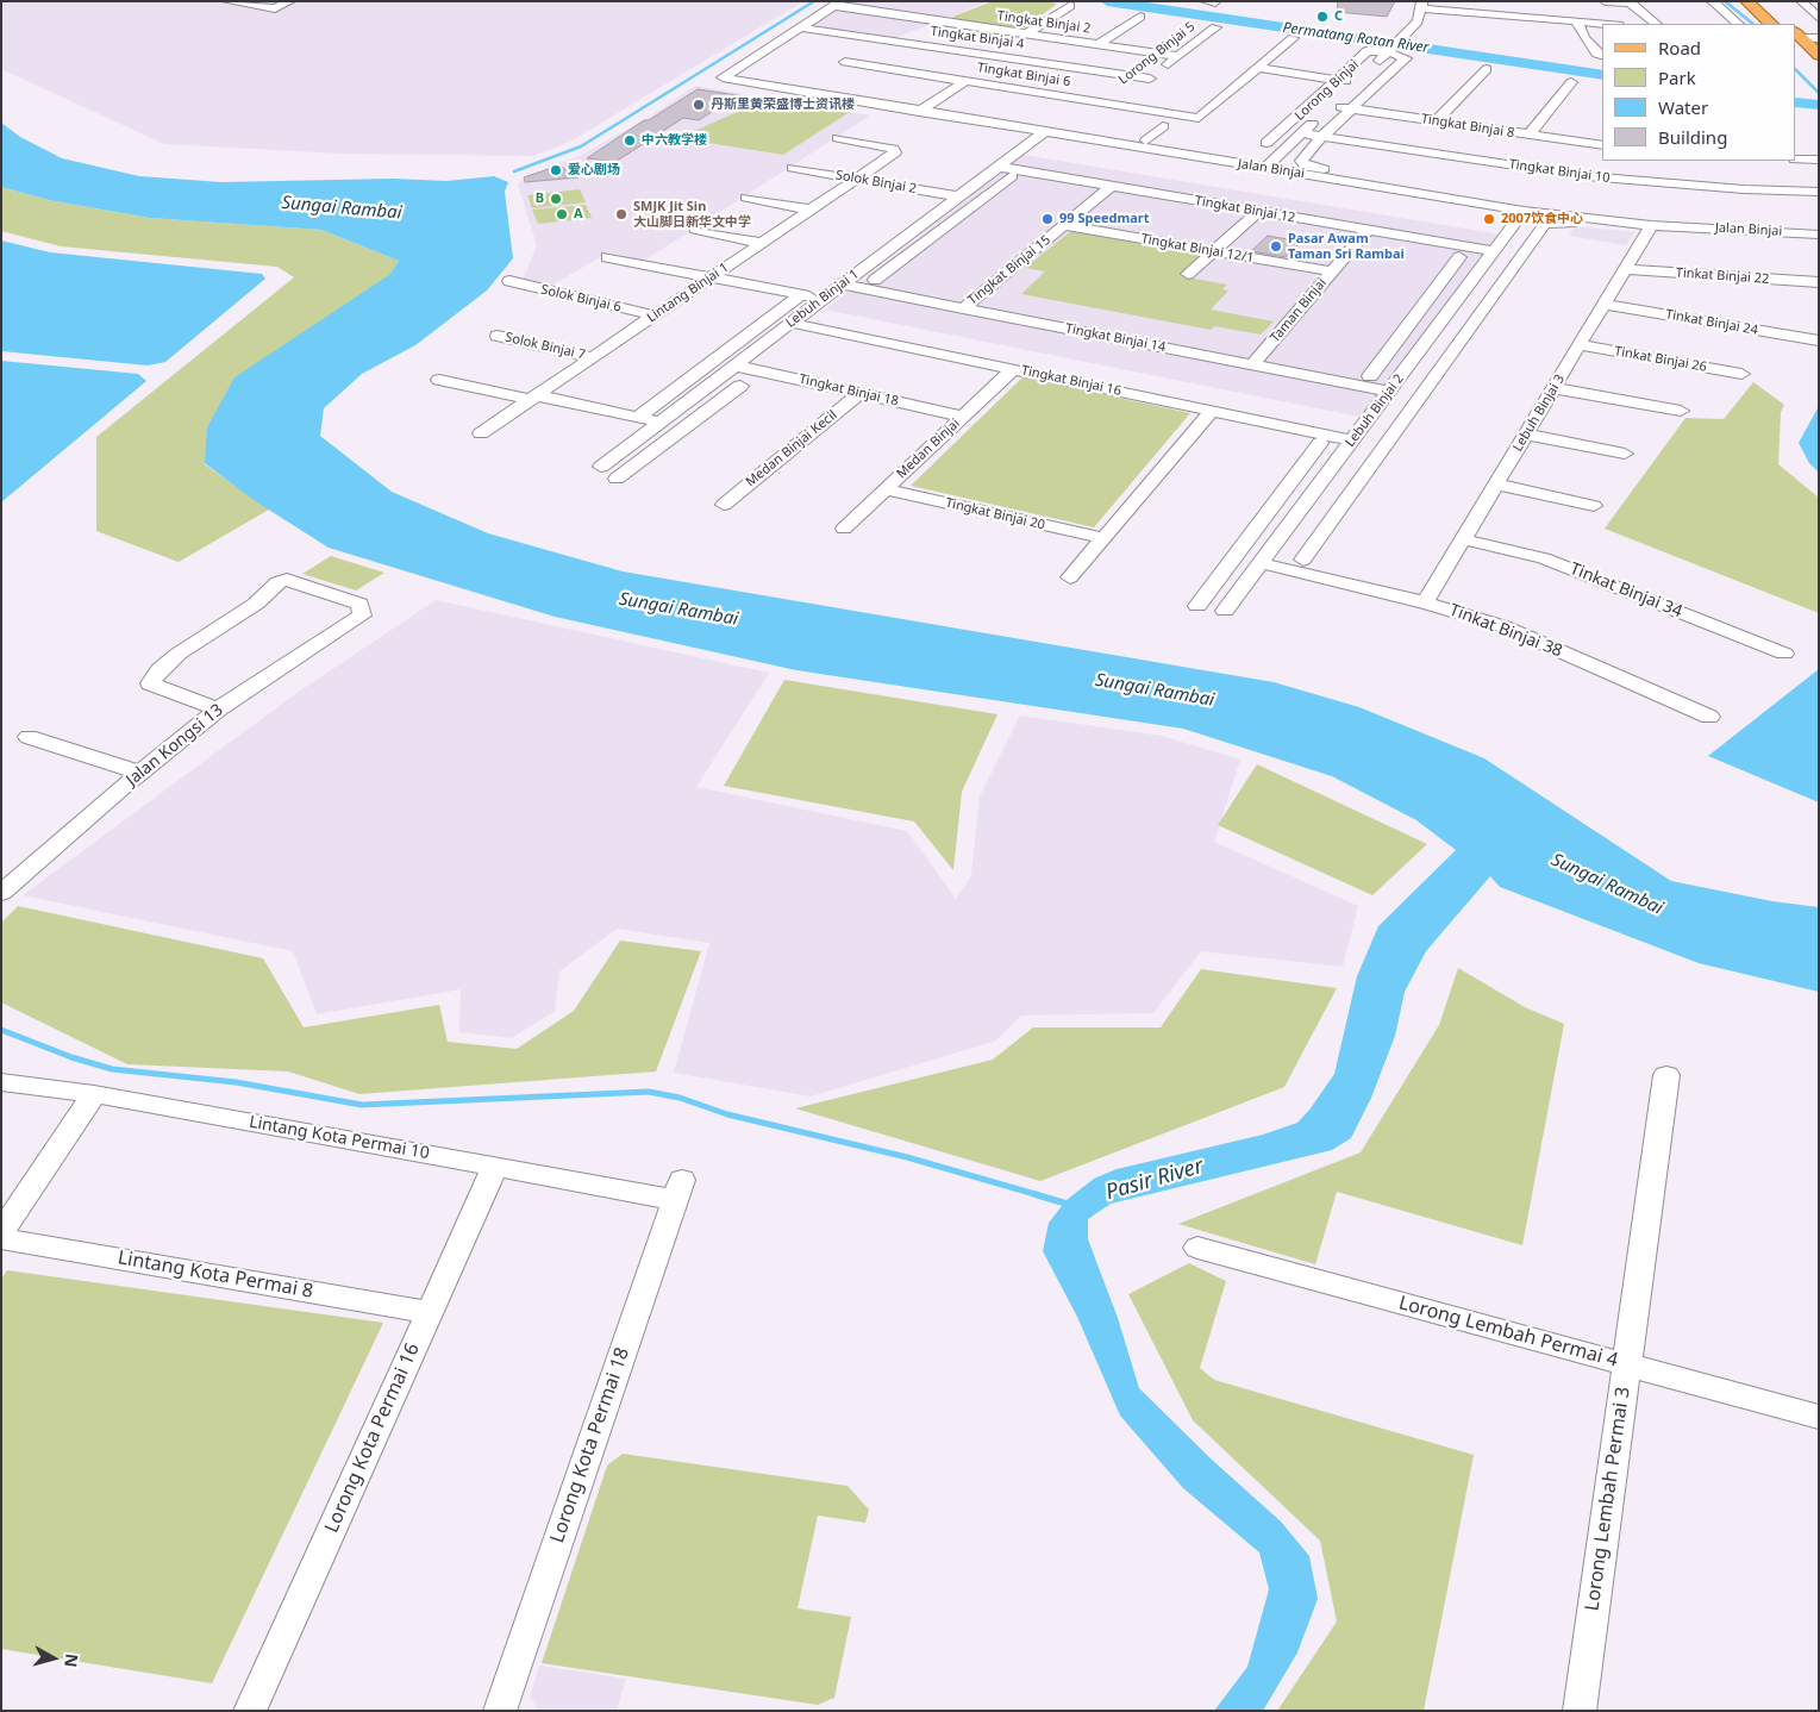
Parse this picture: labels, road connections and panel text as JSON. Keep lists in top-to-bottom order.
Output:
{
  "streets": {
    "street": [
      "Tingkat Binjai 2",
      "Tingkat Binjai 4",
      "Lorong Binjai 5",
      "Tingkat Binjai 6",
      "Lorong Binjai",
      "Tingkat Binjai 8",
      "Jalan Binjai",
      "Tingkat Binjai 10",
      "Solok Binjai 2",
      "Tingkat Binjai 12",
      "Tingkat Binjai 12/1",
      "Tingkat Binjai 15",
      "Tinkat Binjai 22",
      "Lintang Binjai 1",
      "Solok Binjai 6",
      "Lebuh Binjai 1",
      "Taman Binjai",
      "Tinkat Binjai 24",
      "Tingkat Binjai 14",
      "Solok Binjai 7",
      "Tinkat Binjai 26",
      "Tingkat Binjai 16",
      "Tingkat Binjai 18",
      "Lebuh Binjai 2",
      "Lebuh Binjai 3",
      "Medan Binjai Kecil",
      "Medan Binjai",
      "Tingkat Binjai 20",
      "Tinkat Binjai 34",
      "Tinkat Binjai 38",
      "Jalan Kongsi 13",
      "Lintang Kota Permai 10",
      "Lintang Kota Permai 8",
      "Lorong Lembah Permai 4",
      "Lorong Kota Permai 16",
      "Lorong Kota Permai 18",
      "Lorong Lembah Permai 3"
    ]
  },
  "crossings": [
    ["Tingkat Binjai 2", "Lorong Binjai 5"],
    ["Tingkat Binjai 4", "Lorong Binjai 5"],
    ["Lorong Binjai 5", "Tingkat Binjai 6"],
    ["Lorong Binjai", "Tingkat Binjai 8"],
    ["Lorong Binjai", "Jalan Binjai"],
    ["Lorong Binjai", "Tingkat Binjai 10"],
    ["Jalan Binjai", "Lebuh Binjai 2"],
    ["Jalan Binjai", "Lebuh Binjai 3"],
    ["Solok Binjai 2", "Lintang Binjai 1"],
    ["Solok Binjai 2", "Lebuh Binjai 1"],
    ["Tingkat Binjai 12", "Tingkat Binjai 15"],
    ["Tingkat Binjai 12", "Lebuh Binjai 1"],
    ["Tingkat Binjai 12", "Taman Binjai"],
    ["Tingkat Binjai 12", "Lebuh Binjai 2"],
    ["Tingkat Binjai 12/1", "Tingkat Binjai 15"],
    ["Tingkat Binjai 12/1", "Taman Binjai"],
    ["Tingkat Binjai 15", "Tingkat Binjai 14"],
    ["Tinkat Binjai 22", "Lebuh Binjai 3"],
    ["Lintang Binjai 1", "Solok Binjai 6"],
    ["Lintang Binjai 1", "Solok Binjai 7"],
    ["Lebuh Binjai 1", "Tingkat Binjai 14"],
    ["Lebuh Binjai 1", "Tingkat Binjai 16"],
    ["Lebuh Binjai 1", "Tingkat Binjai 18"],
    ["Taman Binjai", "Tingkat Binjai 14"],
    ["Tinkat Binjai 24", "Lebuh Binjai 3"],
    ["Tingkat Binjai 14", "Lebuh Binjai 2"],
    ["Tinkat Binjai 26", "Lebuh Binjai 3"],
    ["Tingkat Binjai 16", "Lebuh Binjai 2"],
    ["Tingkat Binjai 16", "Medan Binjai"],
    ["Tingkat Binjai 18", "Medan Binjai Kecil"],
    ["Tingkat Binjai 18", "Medan Binjai"],
    ["Lebuh Binjai 2", "Tinkat Binjai 38"],
    ["Lebuh Binjai 3", "Tinkat Binjai 34"],
    ["Lebuh Binjai 3", "Tinkat Binjai 38"],
    ["Medan Binjai", "Tingkat Binjai 20"],
    ["Lintang Kota Permai 10", "Lorong Kota Permai 16"],
    ["Lintang Kota Permai 10", "Lorong Kota Permai 18"],
    ["Lintang Kota Permai 8", "Lorong Kota Permai 16"],
    ["Lorong Lembah Permai 4", "Lorong Lembah Permai 3"]
  ],
  "water": ["Permatang Rotan River", "Sungai Rambai", "Pasir River"],
  "places": [
    "C",
    "丹斯里黄荣盛博士资讯楼",
    "中六教学楼",
    "爱心剧场",
    "B",
    "A",
    "SMJK Jit Sin 大山脚日新华文中学",
    "99 Speedmart",
    "2007饮食中心",
    "Pasar Awam Taman Sri Rambai"
  ],
  "legend": [
    "Road",
    "Park",
    "Water",
    "Building"
  ],
  "north": "right"
}
